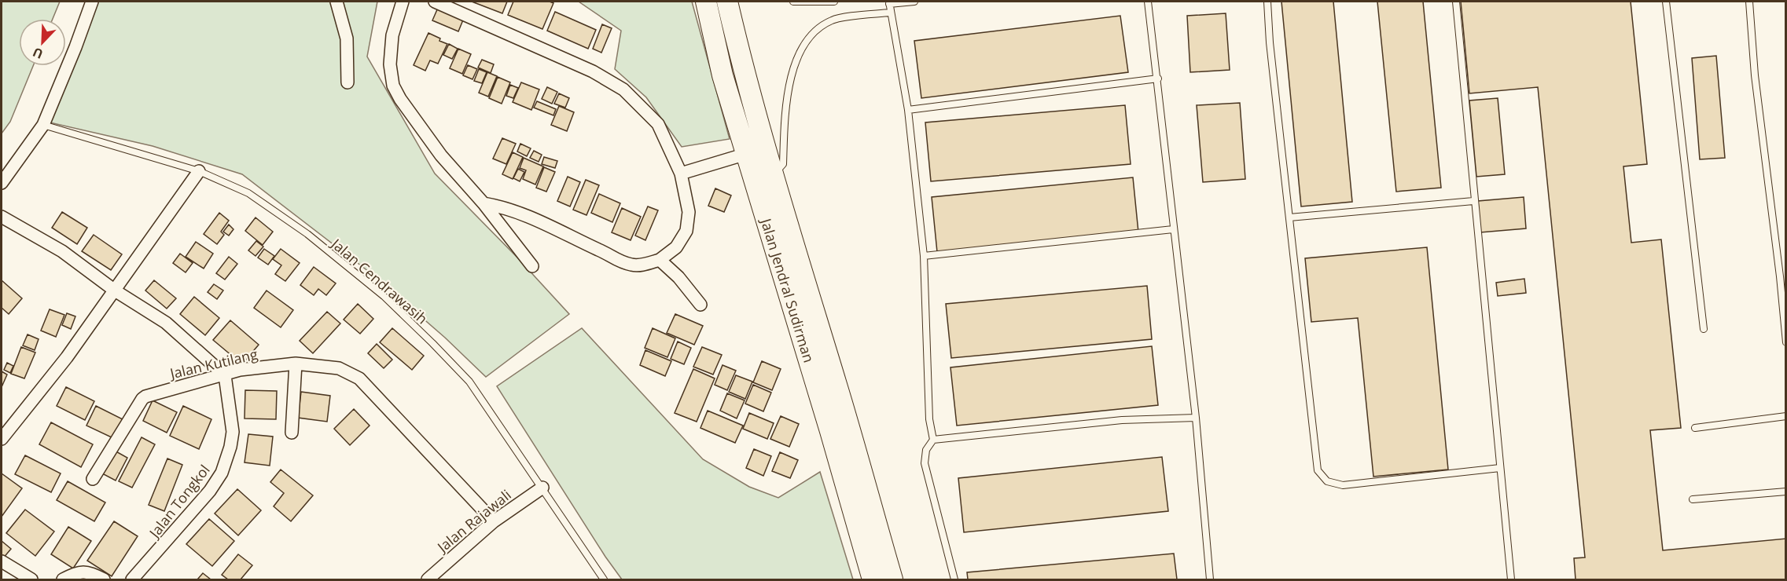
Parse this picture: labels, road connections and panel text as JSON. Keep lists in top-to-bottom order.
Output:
{
  "streets": {
    "highway": ["Jalan Jendral Sudirman"],
    "street": ["Jalan Kutilang", "Jalan Tongkol", "Jalan Rajawali"],
    "lane": ["Jalan Cendrawasih"]
  },
  "crossings": [
    ["Jalan Cendrawasih", "Jalan Rajawali"],
    ["Jalan Kutilang", "Jalan Tongkol"],
    ["Jalan Kutilang", "Jalan Rajawali"]
  ],
  "north": "bottom left"
}
